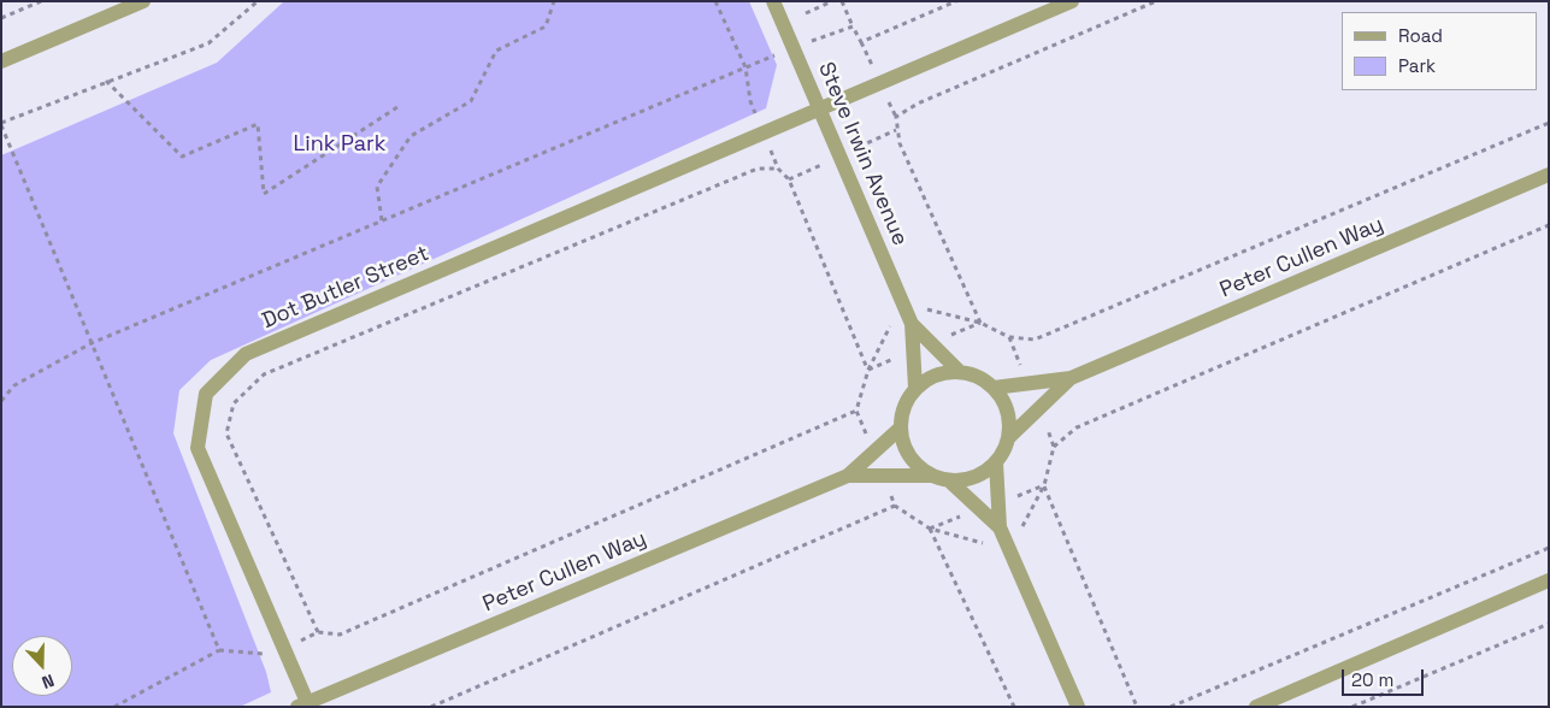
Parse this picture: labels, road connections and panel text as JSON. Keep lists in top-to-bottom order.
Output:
{
  "streets": {
    "street": ["Steve Irwin Avenue", "Peter Cullen Way", "Dot Butler Street"]
  },
  "crossings": [
    ["Steve Irwin Avenue", "Peter Cullen Way"],
    ["Steve Irwin Avenue", "Dot Butler Street"],
    ["Peter Cullen Way", "Dot Butler Street"]
  ],
  "parks": ["Link Park"],
  "legend": ["Road", "Park"],
  "scale_bar": "20 m",
  "north": "bottom"
}
